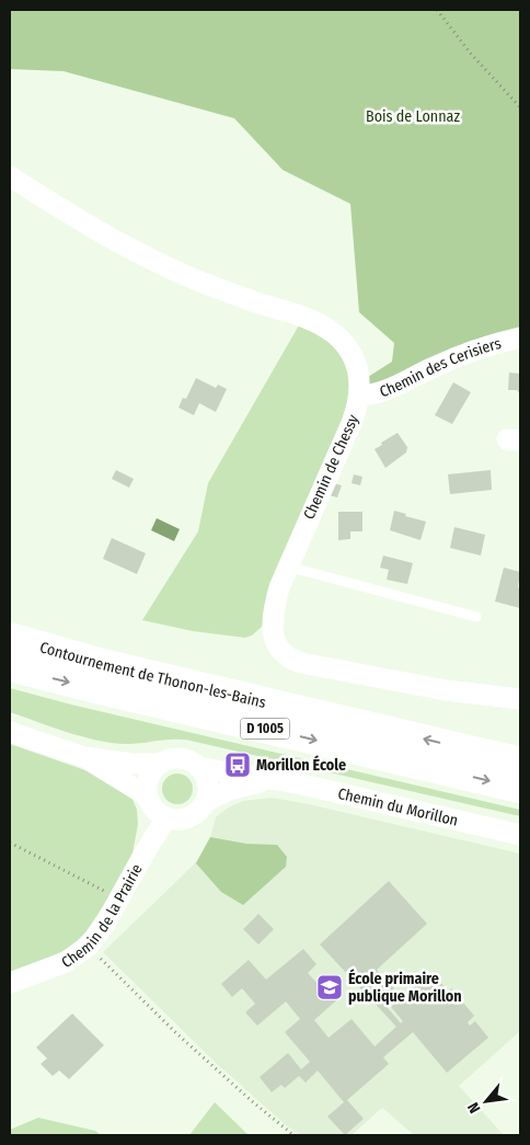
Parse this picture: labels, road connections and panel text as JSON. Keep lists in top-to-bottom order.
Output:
{
  "streets": {
    "highway": ["Contournement de Thonon-les-Bains", "D 1005"],
    "street": [
      "Chemin des Cerisiers",
      "Chemin de Chessy",
      "Chemin du Morillon",
      "Chemin de la Prairie"
    ]
  },
  "crossings": [
    ["Chemin des Cerisiers", "Chemin de Chessy"],
    ["Chemin du Morillon", "Chemin de la Prairie"]
  ],
  "parks": ["Bois de Lonnaz"],
  "places": {
    "bus stop": ["Morillon École"],
    "school or university": ["École primaire publique Morillon"]
  },
  "north": "bottom left"
}
